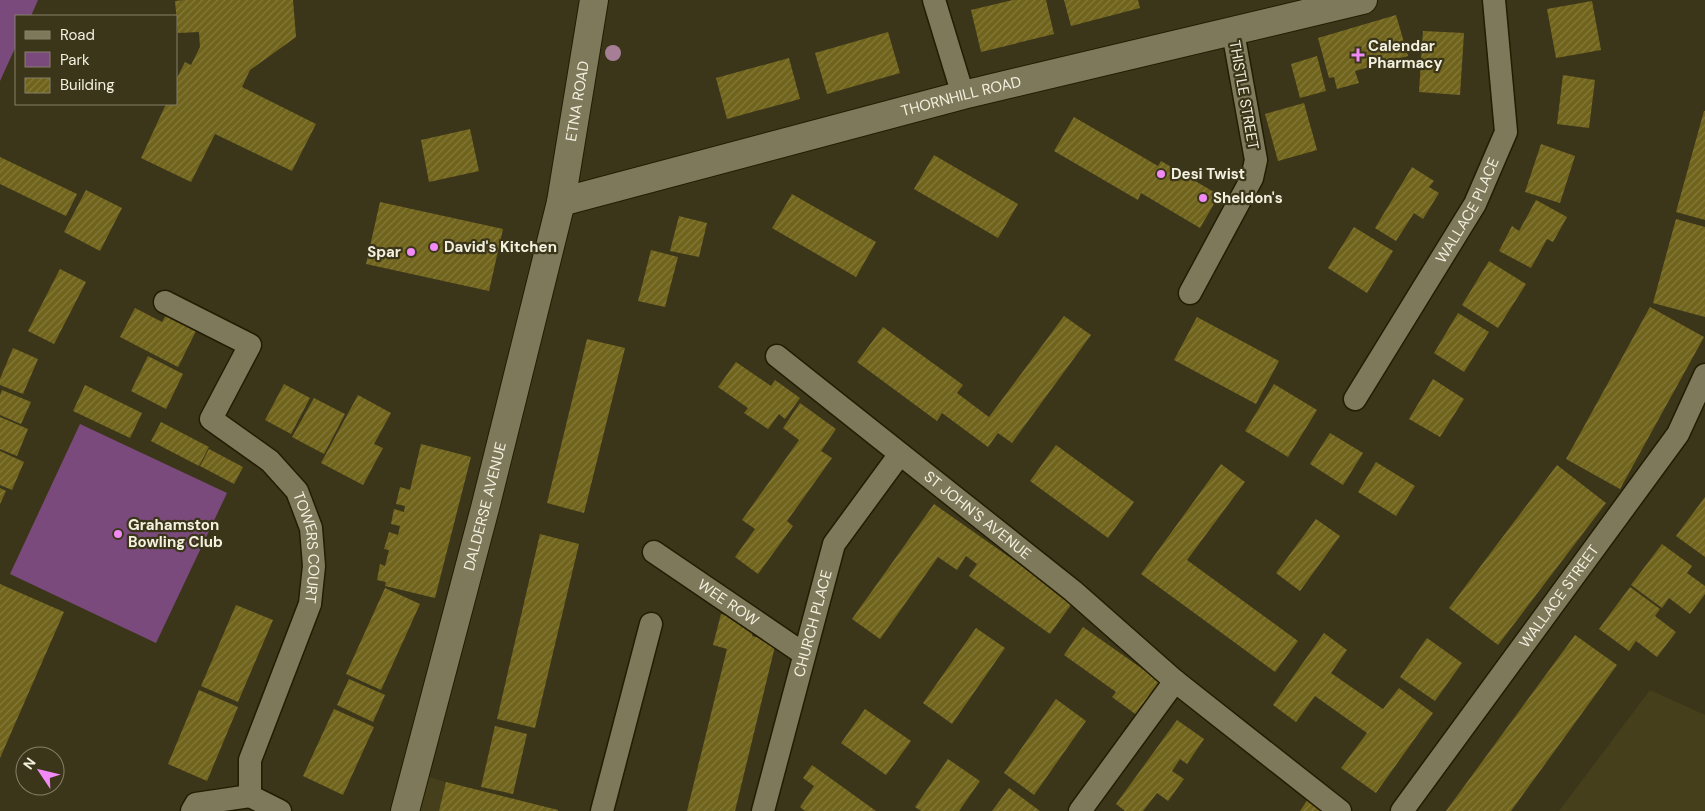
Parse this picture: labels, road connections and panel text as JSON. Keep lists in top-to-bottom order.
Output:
{
  "streets": {
    "street": [
      "THISTLE STREET",
      "THORNHILL ROAD",
      "ETNA ROAD",
      "WALLACE PLACE",
      "DALDERSE AVENUE",
      "ST JOHN'S AVENUE",
      "TOWERS COURT",
      "WALLACE STREET",
      "WEE ROW",
      "CHURCH PLACE"
    ]
  },
  "crossings": [
    ["THISTLE STREET", "THORNHILL ROAD"],
    ["THORNHILL ROAD", "ETNA ROAD"],
    ["THORNHILL ROAD", "DALDERSE AVENUE"],
    ["ETNA ROAD", "DALDERSE AVENUE"],
    ["ST JOHN'S AVENUE", "CHURCH PLACE"],
    ["WEE ROW", "CHURCH PLACE"]
  ],
  "places": {
    "health": ["Calendar Pharmacy"],
    "other": [
      "Desi Twist",
      "Sheldon's",
      "David's Kitchen",
      "Spar",
      "Grahamston Bowling Club"
    ]
  },
  "legend": ["Road", "Park", "Building"],
  "north": "top left"
}
